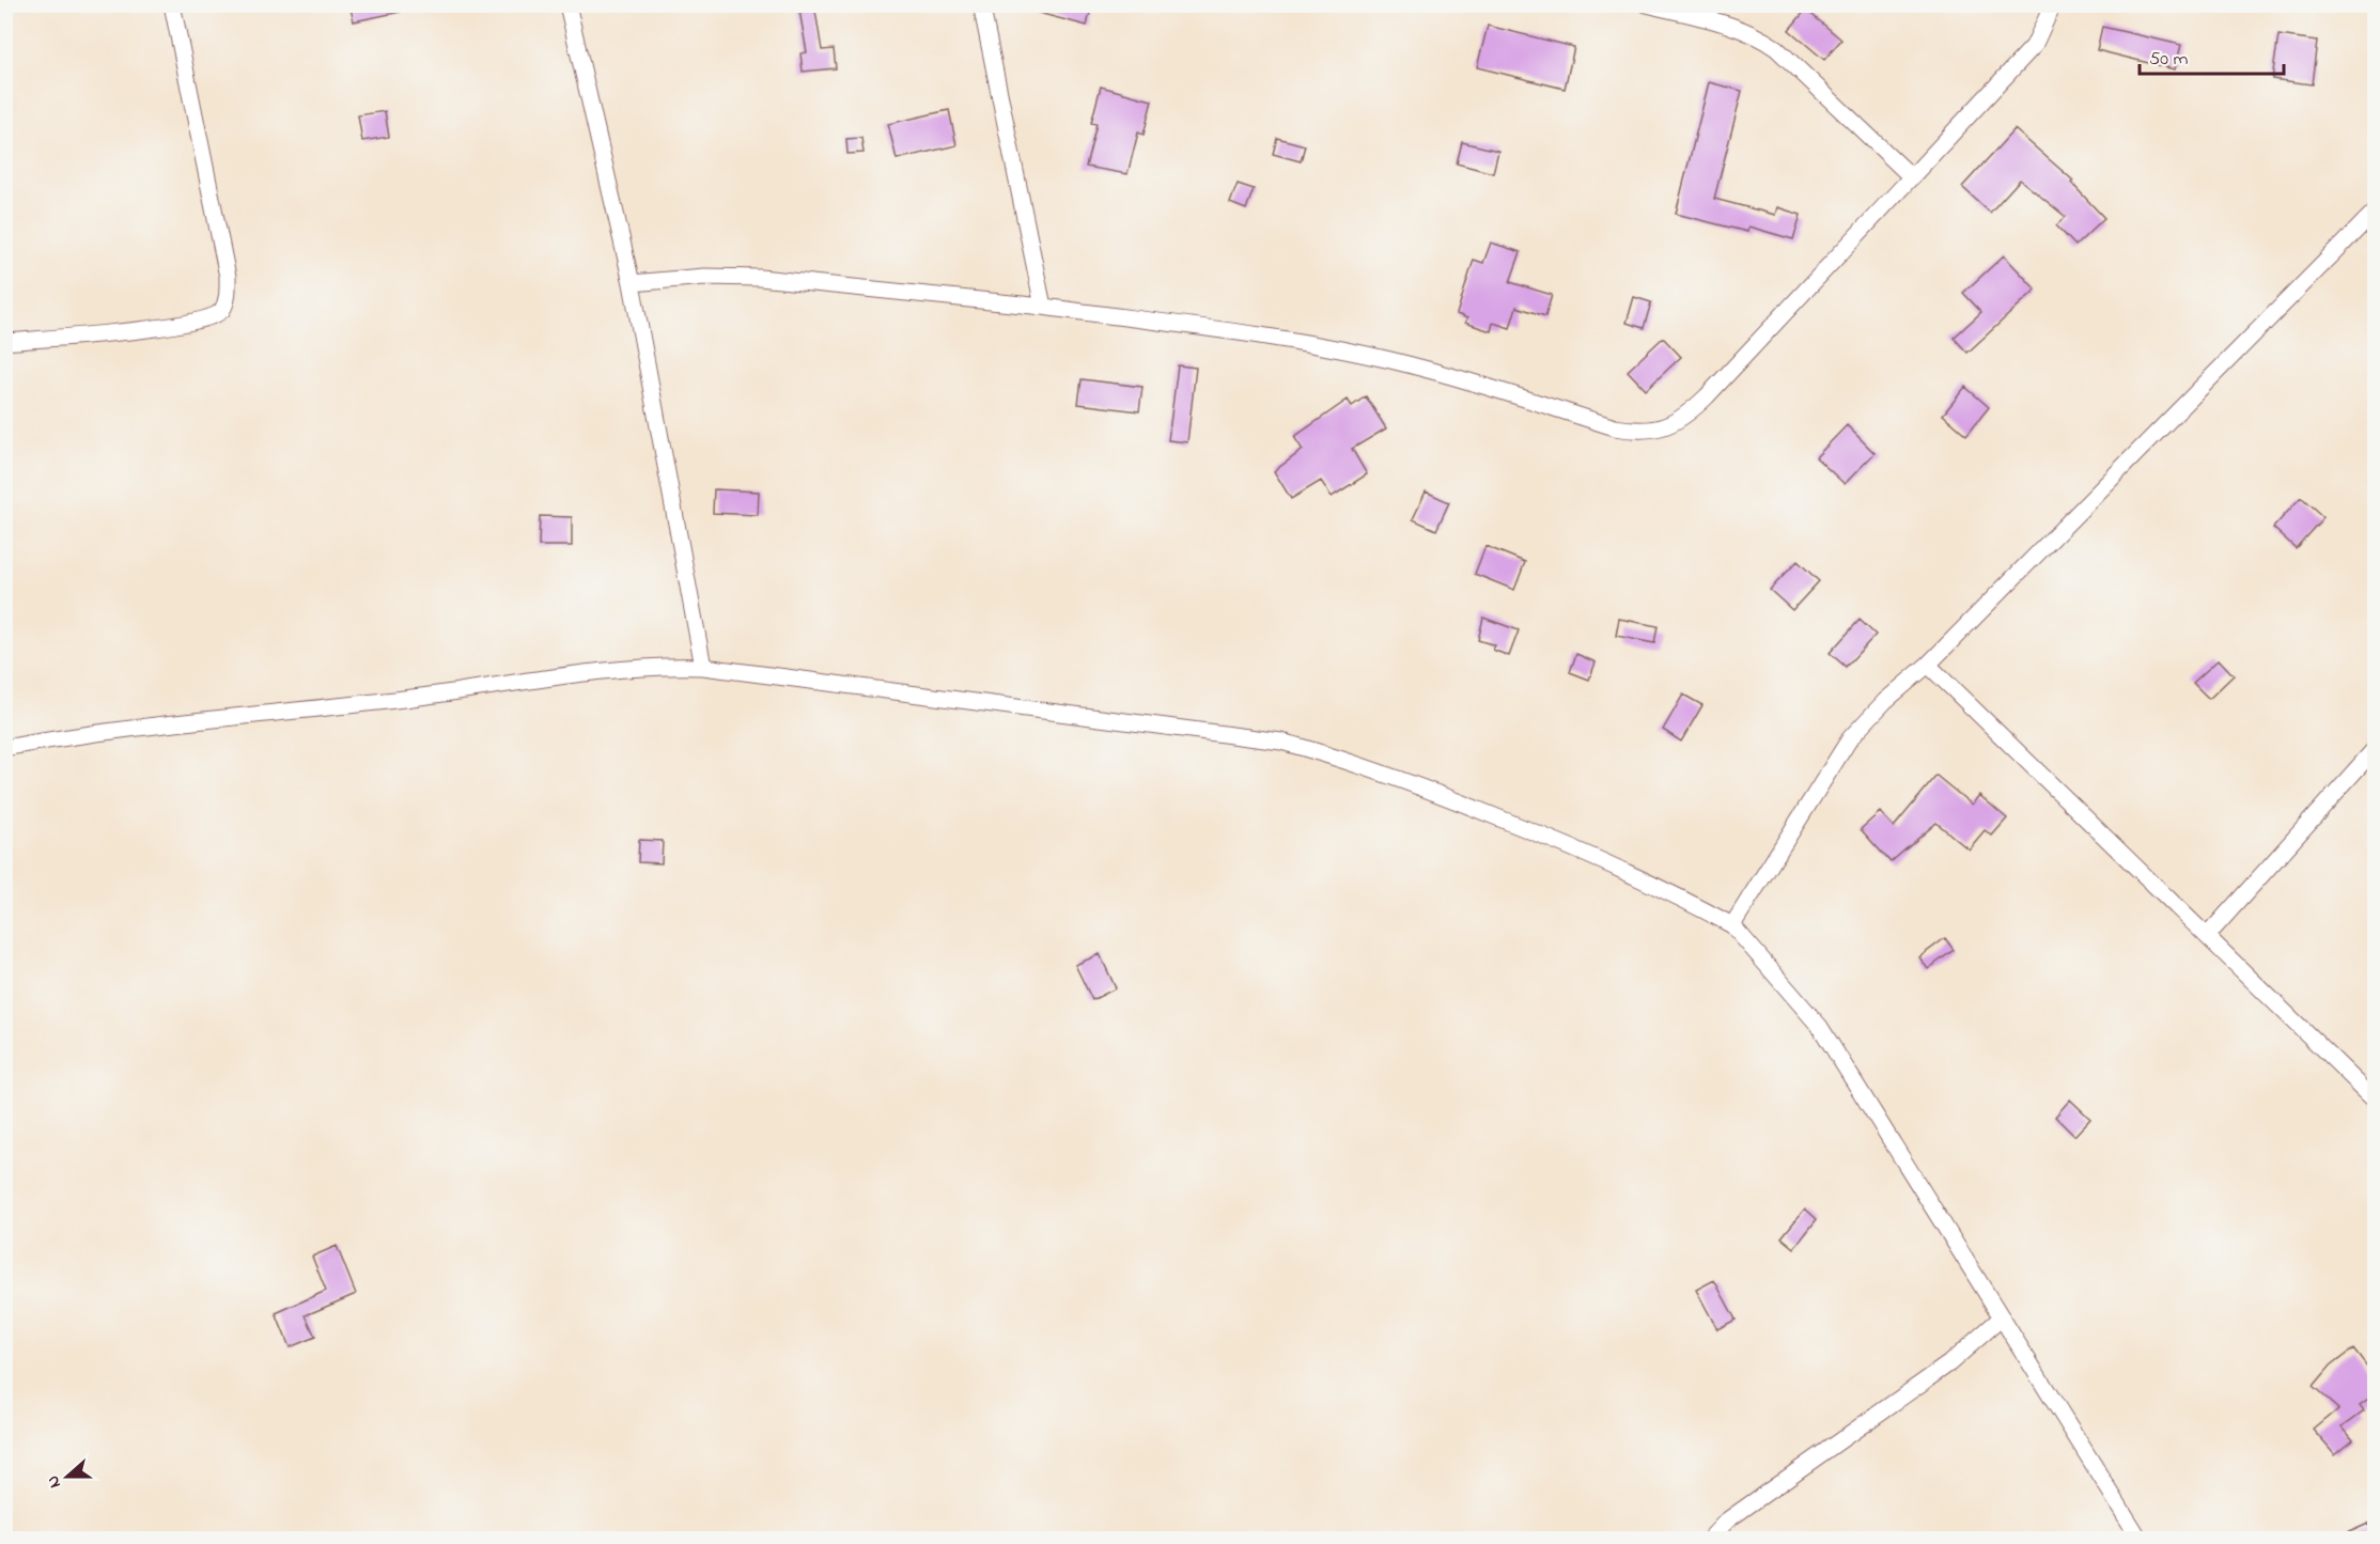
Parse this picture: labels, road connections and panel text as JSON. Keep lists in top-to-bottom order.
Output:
{
  "scale_bar": "50 m",
  "north": "left"
}
